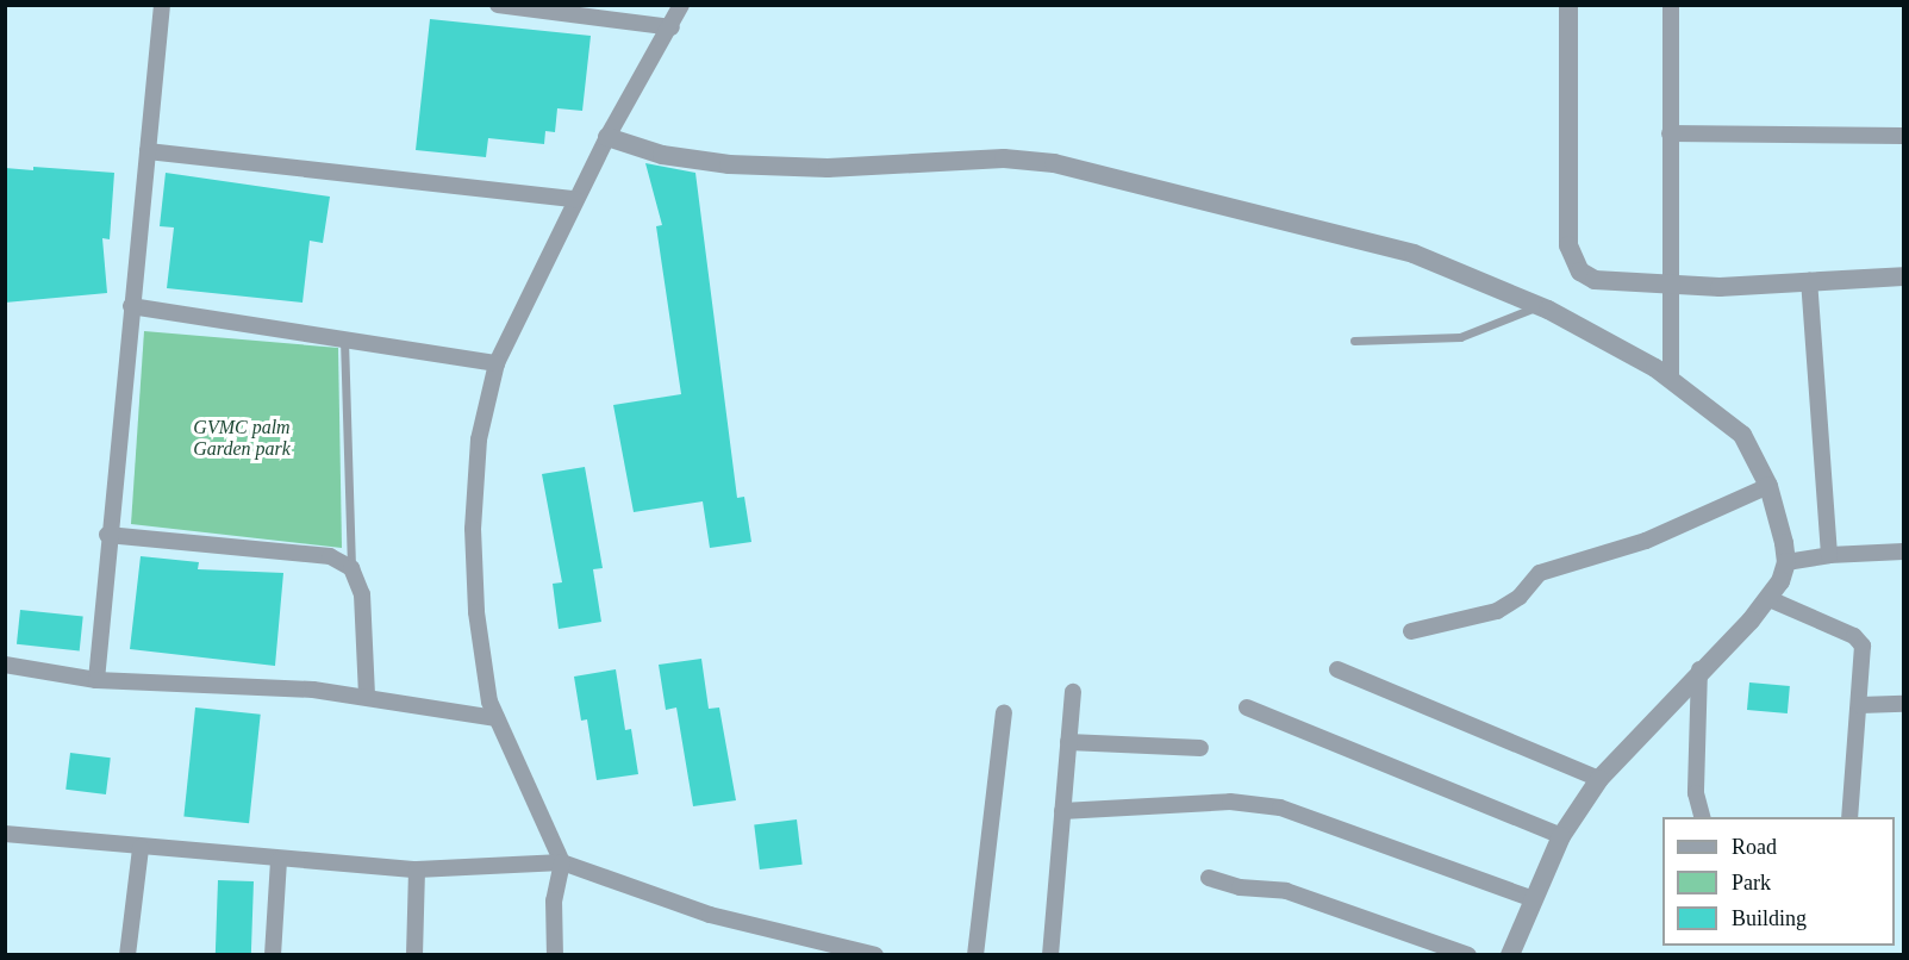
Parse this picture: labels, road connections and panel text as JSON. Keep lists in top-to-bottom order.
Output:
{
  "parks": ["GVMC palm Garden park"],
  "legend": ["Road", "Park", "Building"]
}
